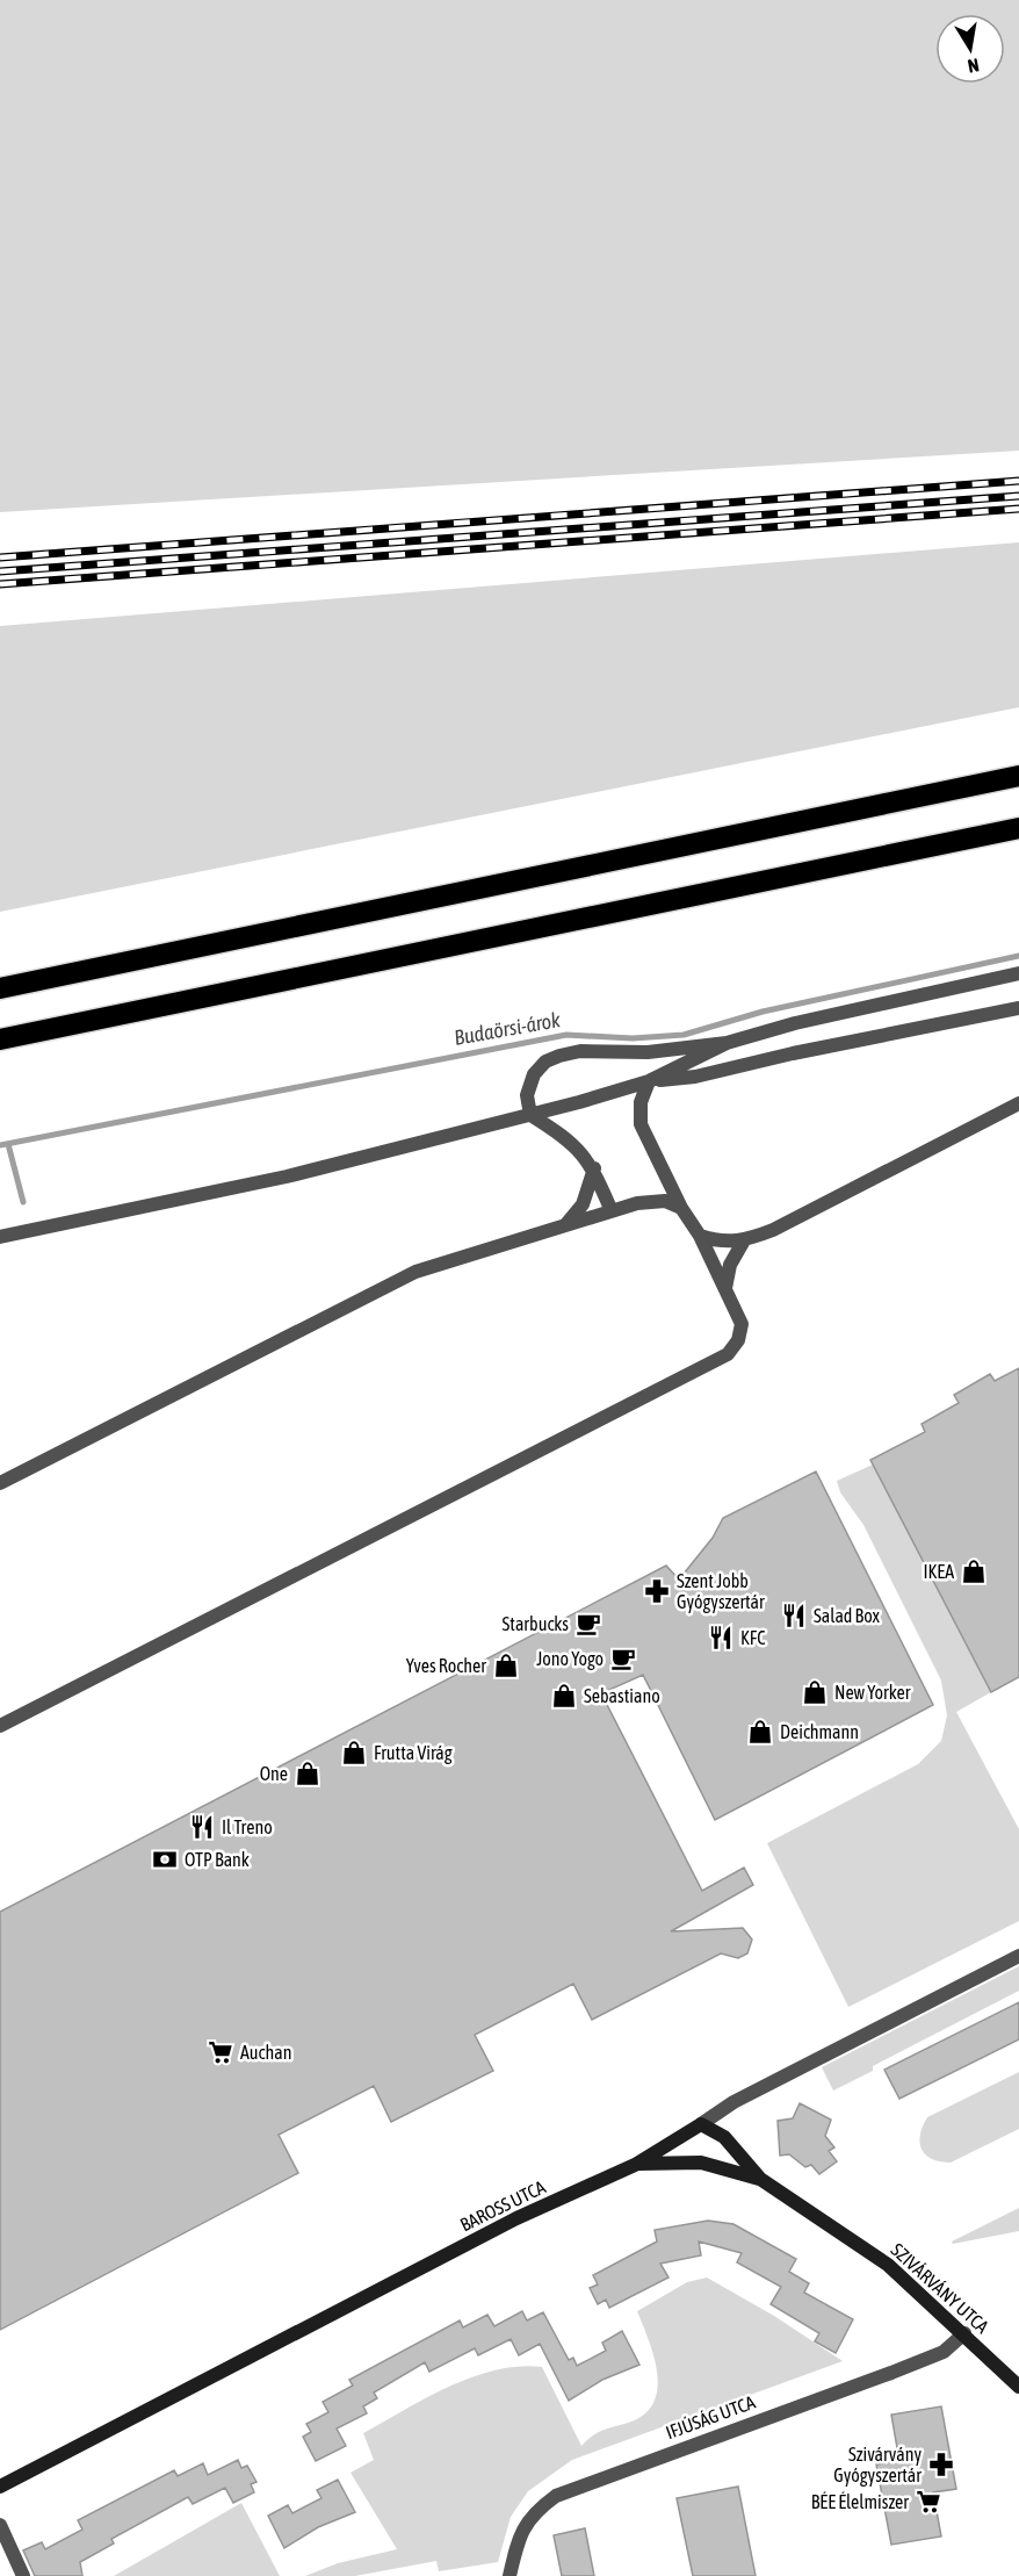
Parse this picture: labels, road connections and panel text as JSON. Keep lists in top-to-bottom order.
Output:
{
  "streets": {
    "street": ["BAROSS UTCA", "SZIVÁRVÁNY UTCA", "IFJÚSÁG UTCA"]
  },
  "crossings": [
    ["BAROSS UTCA", "SZIVÁRVÁNY UTCA"],
    ["SZIVÁRVÁNY UTCA", "IFJÚSÁG UTCA"]
  ],
  "water": ["Budaörsi-árok"],
  "places": {
    "shop": [
      "IKEA",
      "Yves Rocher",
      "New Yorker",
      "Sebastiano",
      "Deichmann",
      "Frutta Virág",
      "One"
    ],
    "pharmacy": ["Szent Jobb Gyógyszertár", "Szivárvány Gyógyszertár"],
    "restaurant": ["Salad Box", "KFC", "Il Treno"],
    "cafe": ["Starbucks", "Jono Yogo"],
    "bank": ["OTP Bank"],
    "supermarket": ["Auchan", "BÉE Élelmiszer"]
  },
  "north": "bottom"
}
